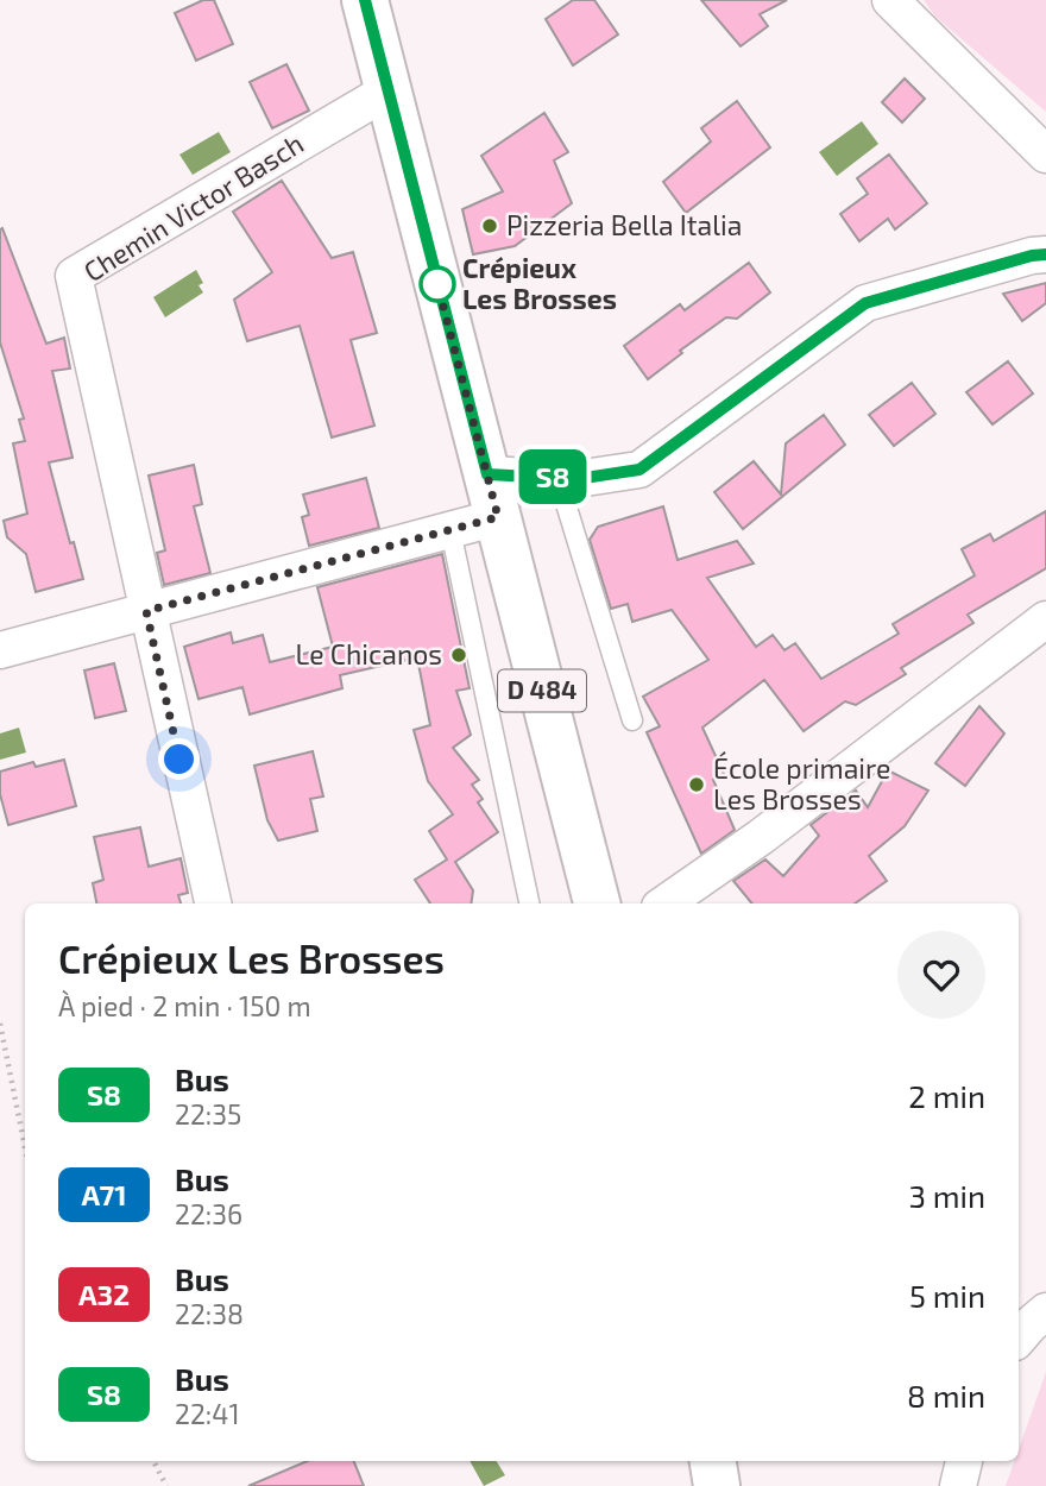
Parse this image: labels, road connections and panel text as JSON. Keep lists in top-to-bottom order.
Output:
{
  "streets": {
    "main road": ["D 484"],
    "street": ["Chemin Victor Basch"]
  },
  "crossings": [
    ["Chemin Victor Basch", "D 484"]
  ],
  "places": [
    "Pizzeria Bella Italia",
    "Crépieux Les Brosses",
    "Le Chicanos",
    "École primaire Les Brosses"
  ],
  "lines": ["bus line S8"],
  "page": {
    "on_map": "S8",
    "heading": ["Crépieux Les Brosses", "À pied · 2 min · 150 m"],
    "list": [
      {
        "mark": "S8",
        "name": "Bus",
        "note": "22:35",
        "value": "2 min"
      },
      {
        "mark": "A71",
        "name": "Bus",
        "note": "22:36",
        "value": "3 min"
      },
      {
        "mark": "A32",
        "name": "Bus",
        "note": "22:38",
        "value": "5 min"
      },
      {
        "mark": "S8",
        "name": "Bus",
        "note": "22:41",
        "value": "8 min"
      }
    ]
  }
}
